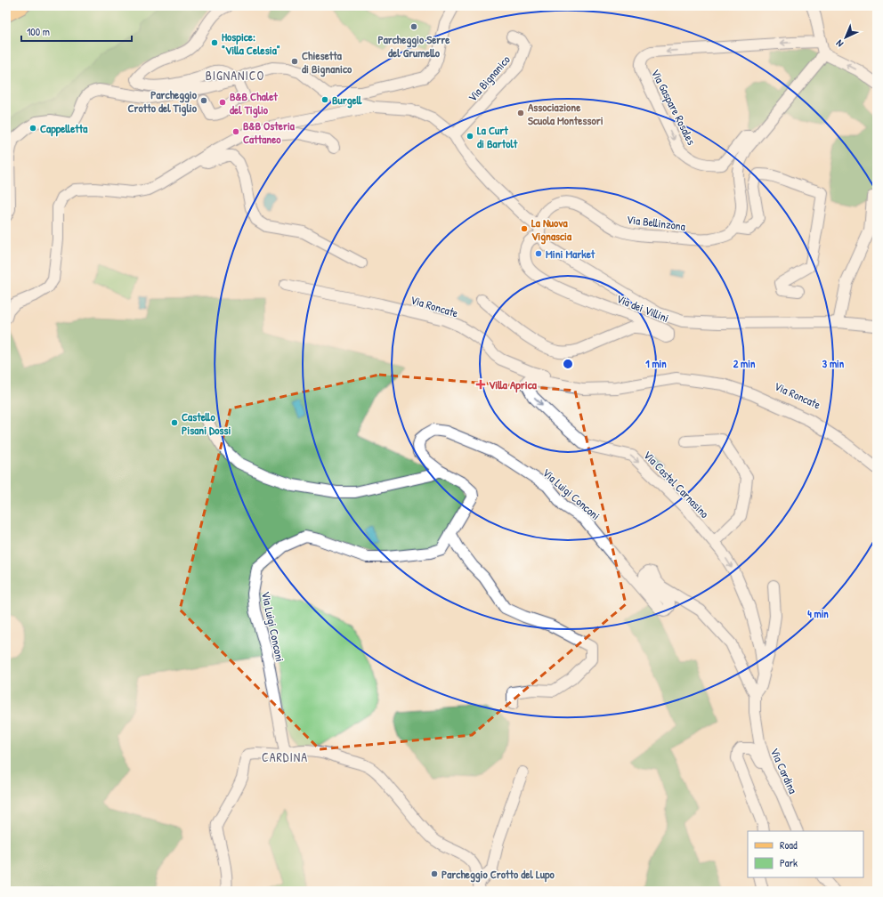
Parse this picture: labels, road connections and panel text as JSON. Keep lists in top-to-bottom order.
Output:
{
  "streets": {
    "street": [
      "Via Bignanico",
      "Via Gaspare Rosales",
      "Via Bellinzona",
      "Via Roncate",
      "Via dei Villini",
      "Via Castel Carnasino",
      "Via Luigi Conconi",
      "Via Cardina"
    ]
  },
  "crossings": [
    ["Via Bellinzona", "Via dei Villini"],
    ["Via Roncate", "Via Castel Carnasino"],
    ["Via Castel Carnasino", "Via Luigi Conconi"],
    ["Via Castel Carnasino", "Via Cardina"],
    ["Via Luigi Conconi", "Via Cardina"]
  ],
  "districts": ["BIGNANICO", "CARDINA"],
  "places": {
    "other": [
      "Parcheggio Serre del Grumello",
      "Hospice: \"Villa Celesia\"",
      "Chiesetta di Bignanico",
      "Burgell",
      "Parcheggio Crotto del Tiglio",
      "B&B Chalet del Tiglio",
      "Associazione Scuola Montessori",
      "Cappelletta",
      "B&B Osteria Cattaneo",
      "La Curt di Bartolt",
      "La Nuova Vignascia",
      "Mini Market",
      "Castello Pisani Dossi",
      "Parcheggio Crotto del Lupo"
    ],
    "health": ["Villa Aprica"]
  },
  "legend": ["Road", "Park"],
  "scale_bar": "100 m",
  "north": "bottom left",
  "rings": [
    "1 min",
    "2 min",
    "3 min",
    "4 min"
  ]
}
